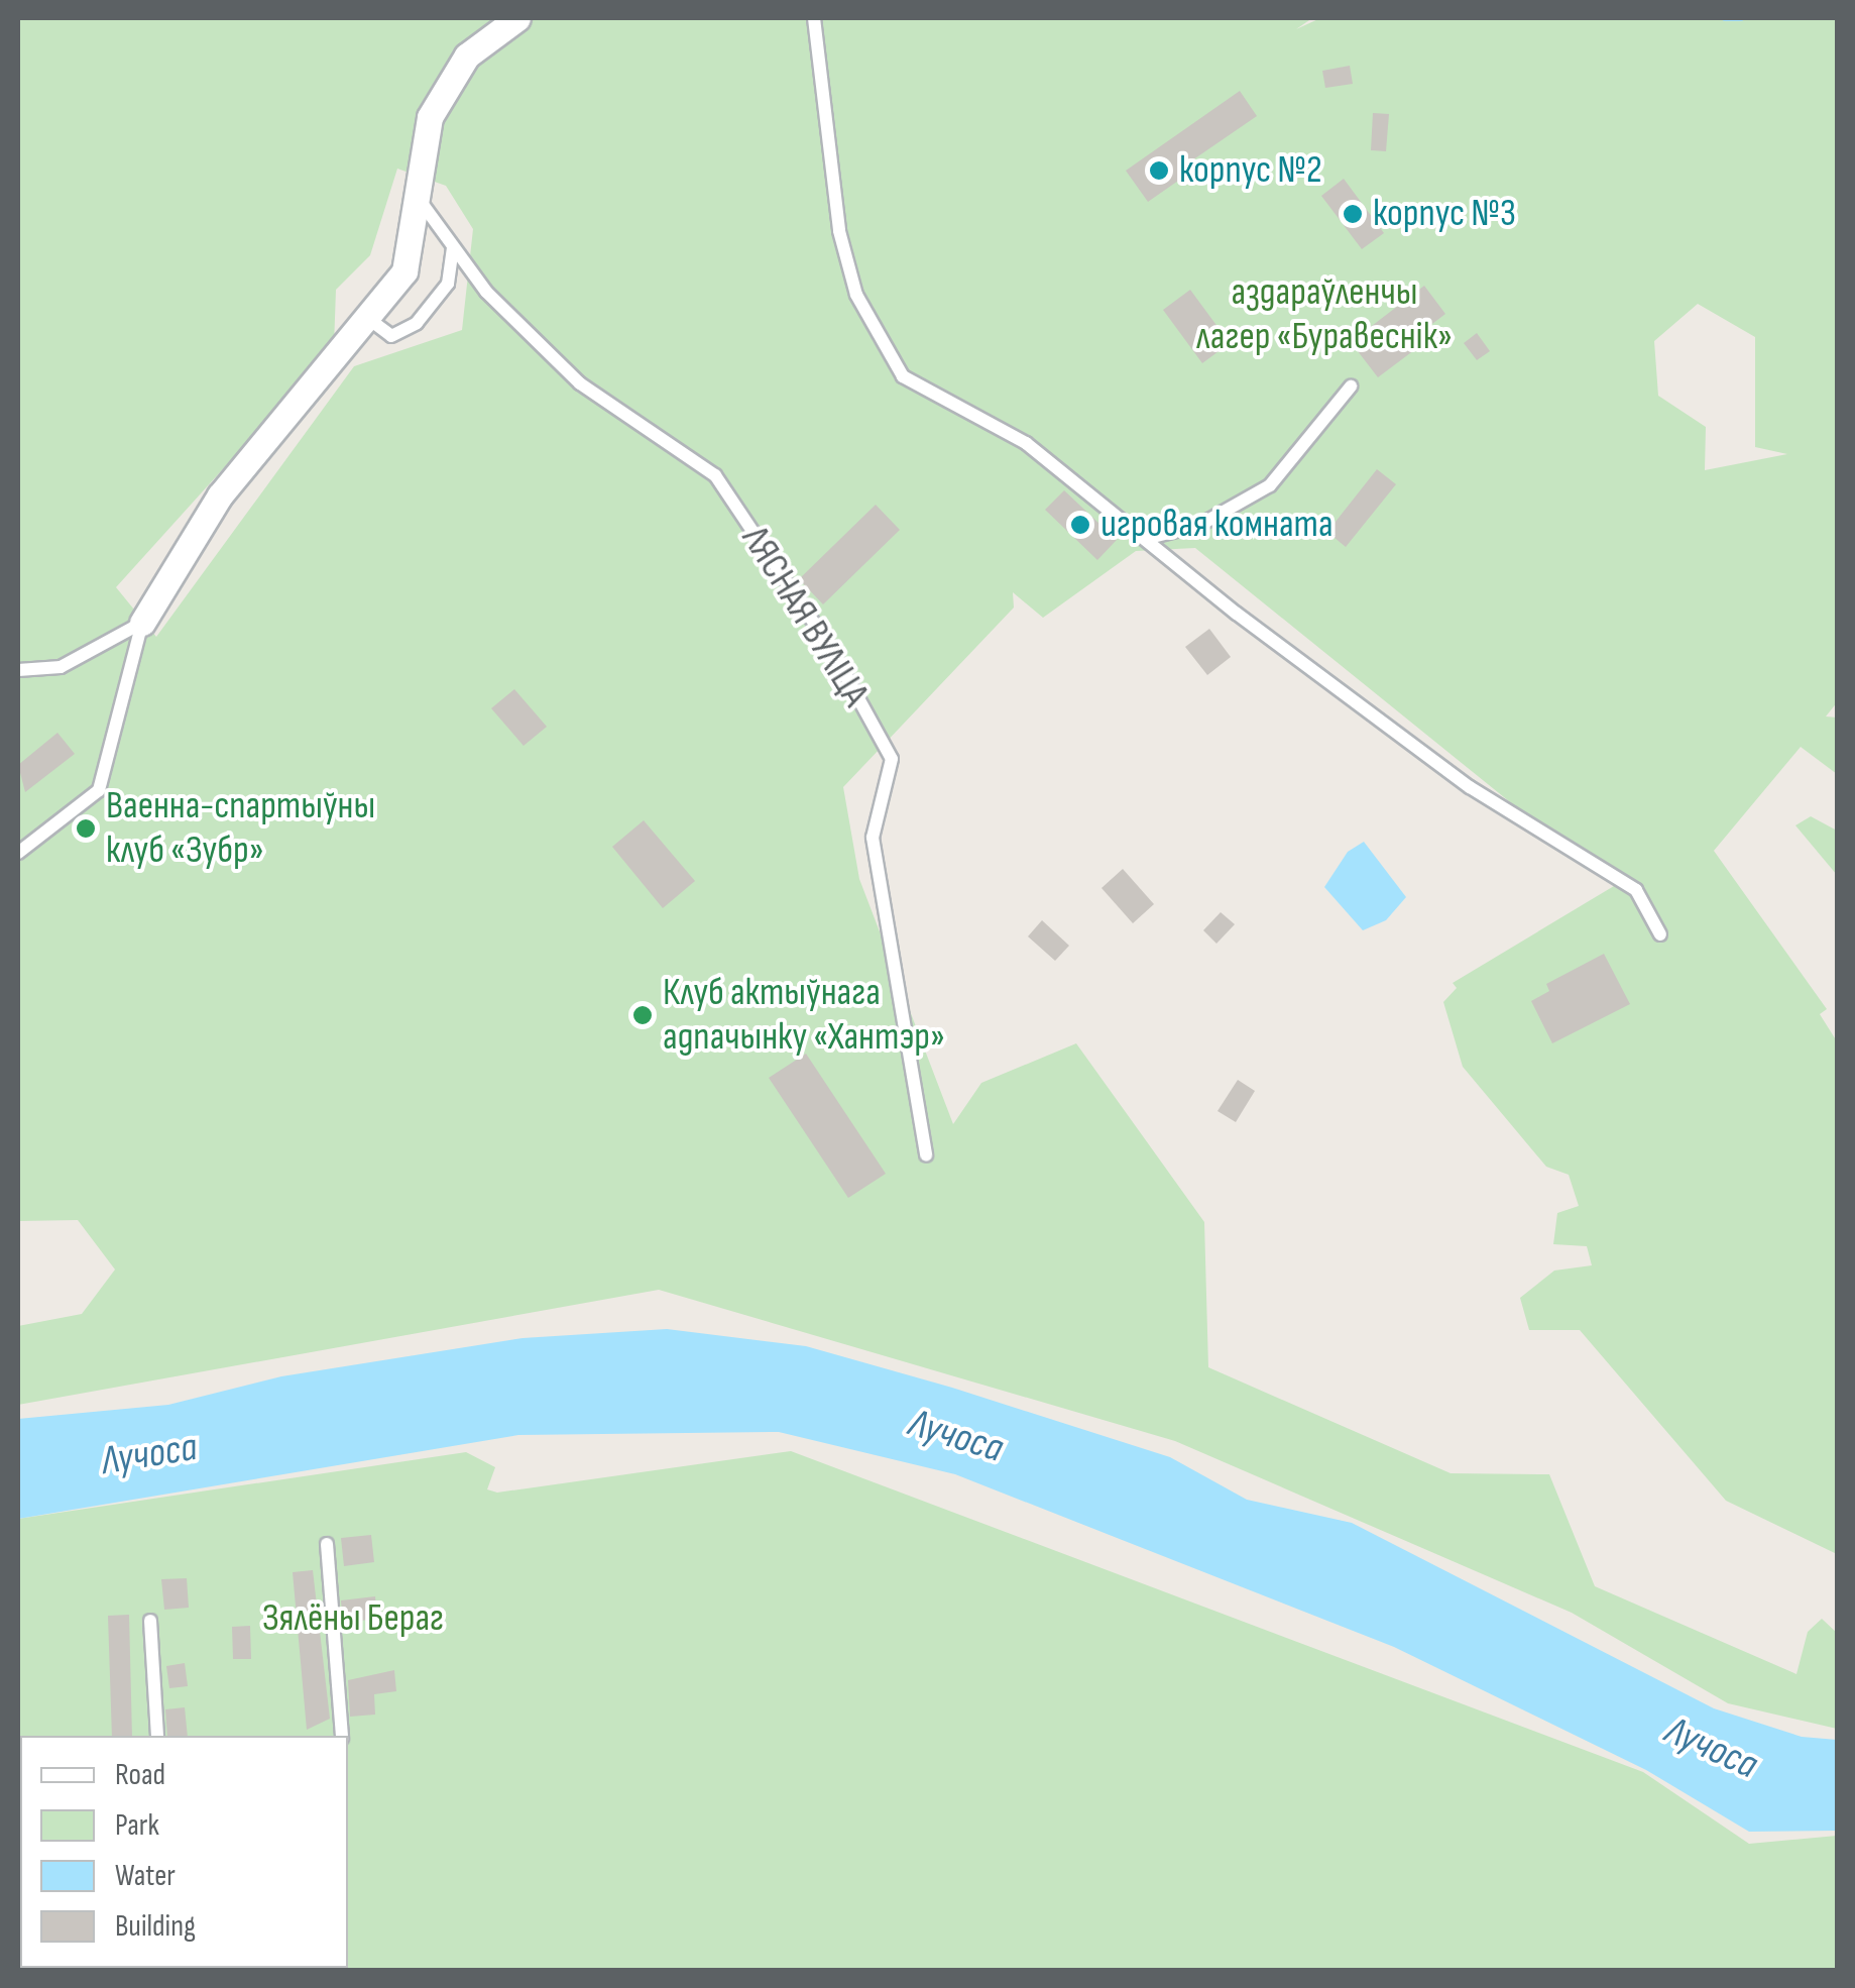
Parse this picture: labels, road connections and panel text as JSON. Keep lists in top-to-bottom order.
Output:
{
  "streets": {
    "lane": ["ЛЯСНАЯ ВУЛІЦА"]
  },
  "water": ["Лучоса"],
  "parks": ["аздараўленчы лагер «Буравеснік»", "Зялёны Бераг"],
  "places": [
    "корпус №2",
    "корпус №3",
    "игровая комната",
    "Ваенна-спартыўны клуб «Зубр»",
    "Клуб актыўнага адпачынку «Хантэр»"
  ],
  "legend": [
    "Road",
    "Park",
    "Water",
    "Building"
  ]
}
